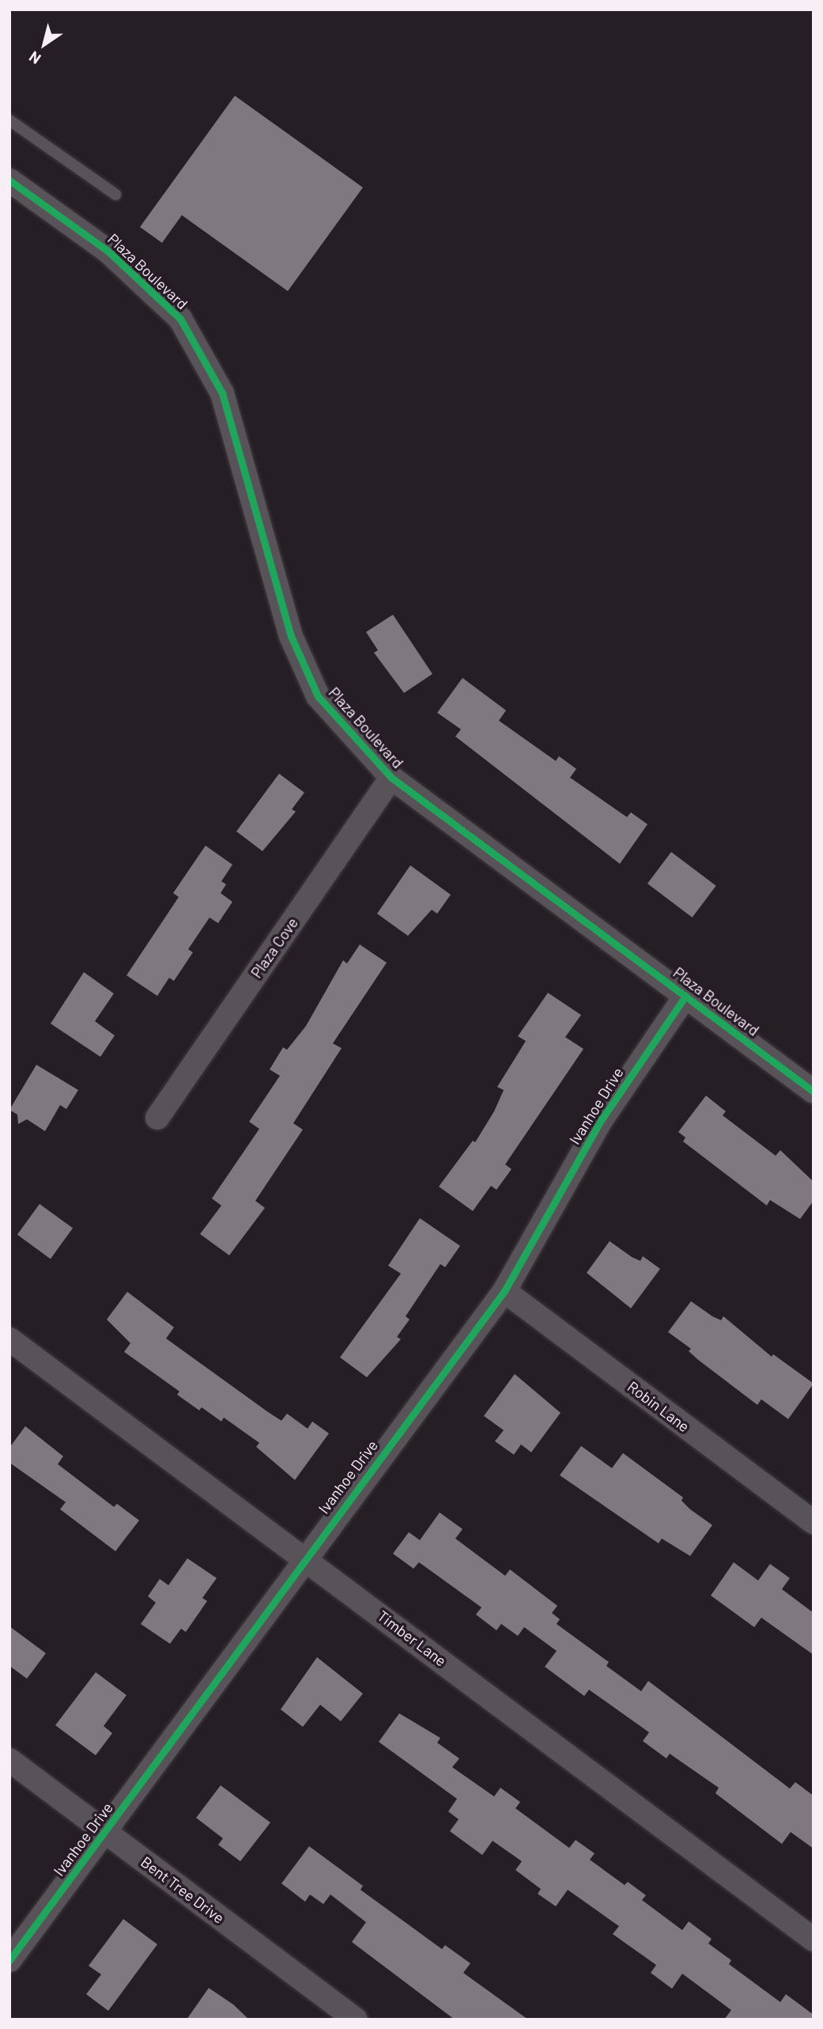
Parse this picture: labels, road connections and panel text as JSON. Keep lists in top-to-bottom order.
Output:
{
  "streets": {
    "street": [
      "Plaza Boulevard",
      "Plaza Cove",
      "Ivanhoe Drive",
      "Robin Lane",
      "Timber Lane",
      "Bent Tree Drive"
    ]
  },
  "crossings": [
    ["Plaza Boulevard", "Plaza Cove"],
    ["Plaza Boulevard", "Ivanhoe Drive"],
    ["Ivanhoe Drive", "Robin Lane"],
    ["Ivanhoe Drive", "Timber Lane"],
    ["Ivanhoe Drive", "Bent Tree Drive"]
  ],
  "north": "bottom left"
}
